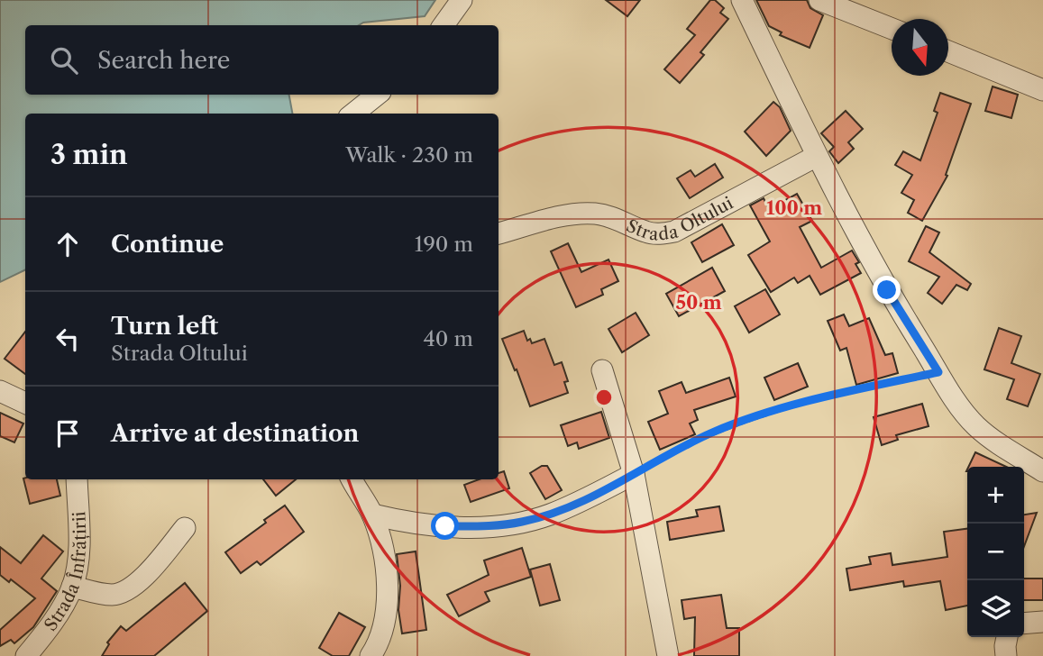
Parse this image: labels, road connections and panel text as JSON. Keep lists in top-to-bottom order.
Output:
{
  "streets": {
    "street": ["Strada Oltului", "Strada Înfrățirii"]
  },
  "north": "bottom",
  "page": {
    "search": "Search here",
    "heading": ["3 min", "Walk · 230 m"],
    "list": [
      ["Continue", "190 m"],
      ["Turn left", "Strada Oltului", "40 m"],
      "Arrive at destination"
    ],
    "map_buttons": ["+", "−"]
  },
  "rings": ["100 m", "50 m"]
}
